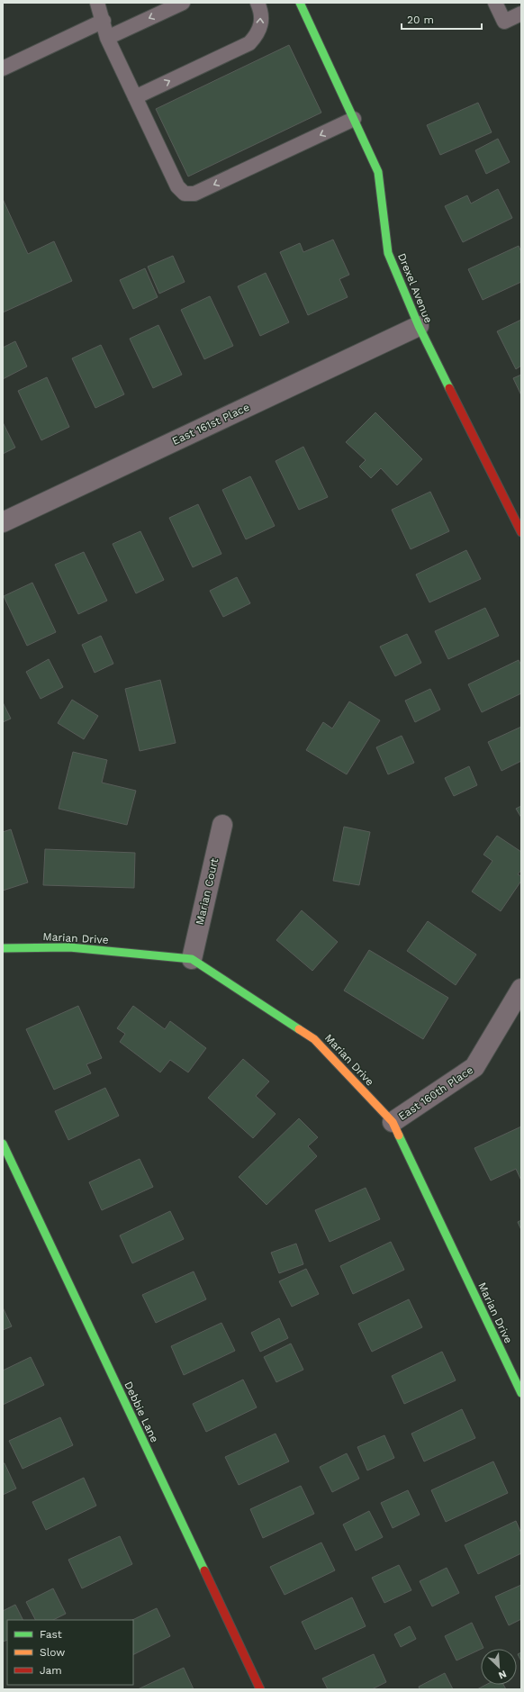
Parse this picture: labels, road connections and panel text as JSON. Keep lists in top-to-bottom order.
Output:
{
  "streets": {
    "street": [
      "Drexel Avenue",
      "East 161st Place",
      "Marian Court",
      "Marian Drive",
      "East 160th Place",
      "Debbie Lane"
    ]
  },
  "crossings": [
    ["Drexel Avenue", "East 161st Place"],
    ["Marian Court", "Marian Drive"],
    ["Marian Drive", "East 160th Place"]
  ],
  "legend": ["Fast", "Slow", "Jam"],
  "scale_bar": "20 m",
  "north": "bottom right"
}
